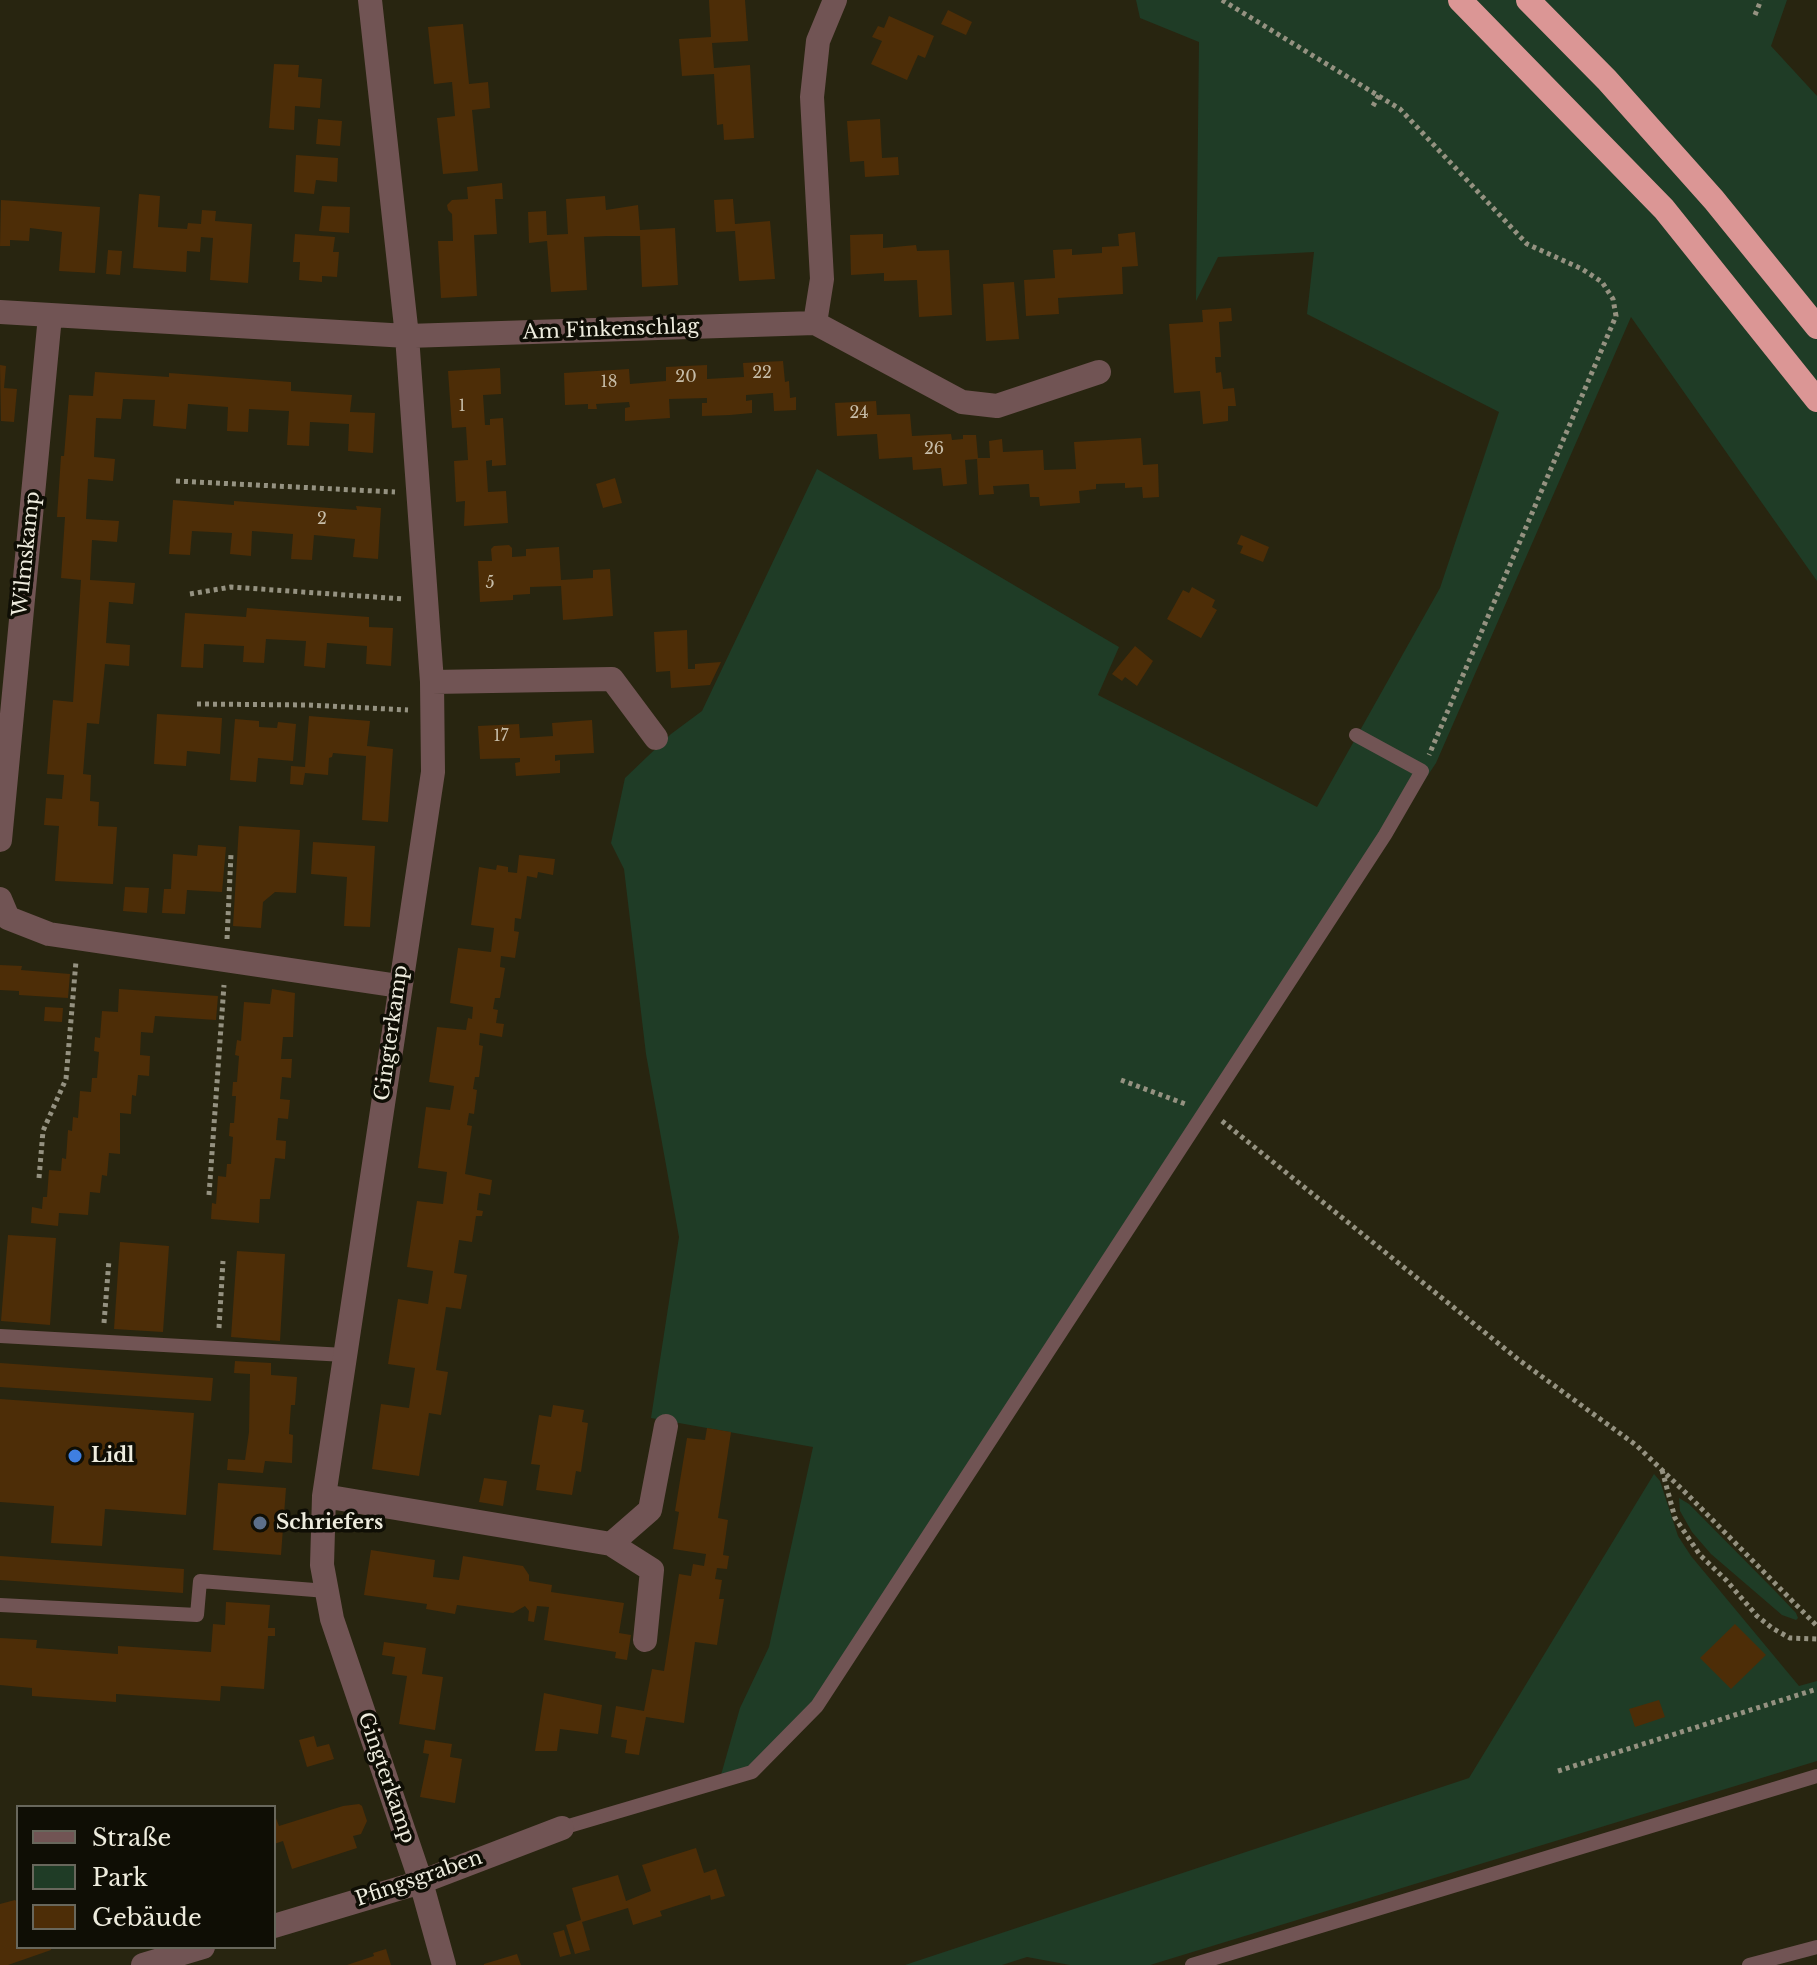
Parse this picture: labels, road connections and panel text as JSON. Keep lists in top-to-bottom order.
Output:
{
  "streets": {
    "street": [
      "Am Finkenschlag",
      "Wilmskamp",
      "Gingterkamp",
      "Pfingsgraben"
    ]
  },
  "crossings": [
    ["Am Finkenschlag", "Wilmskamp"],
    ["Am Finkenschlag", "Gingterkamp"],
    ["Gingterkamp", "Pfingsgraben"]
  ],
  "places": ["Lidl", "Schriefers"],
  "house_numbers": [
    "22",
    "20",
    "18",
    "1",
    "24",
    "26",
    "2",
    "5",
    "17"
  ],
  "legend": ["Straße", "Park", "Gebäude"]
}
